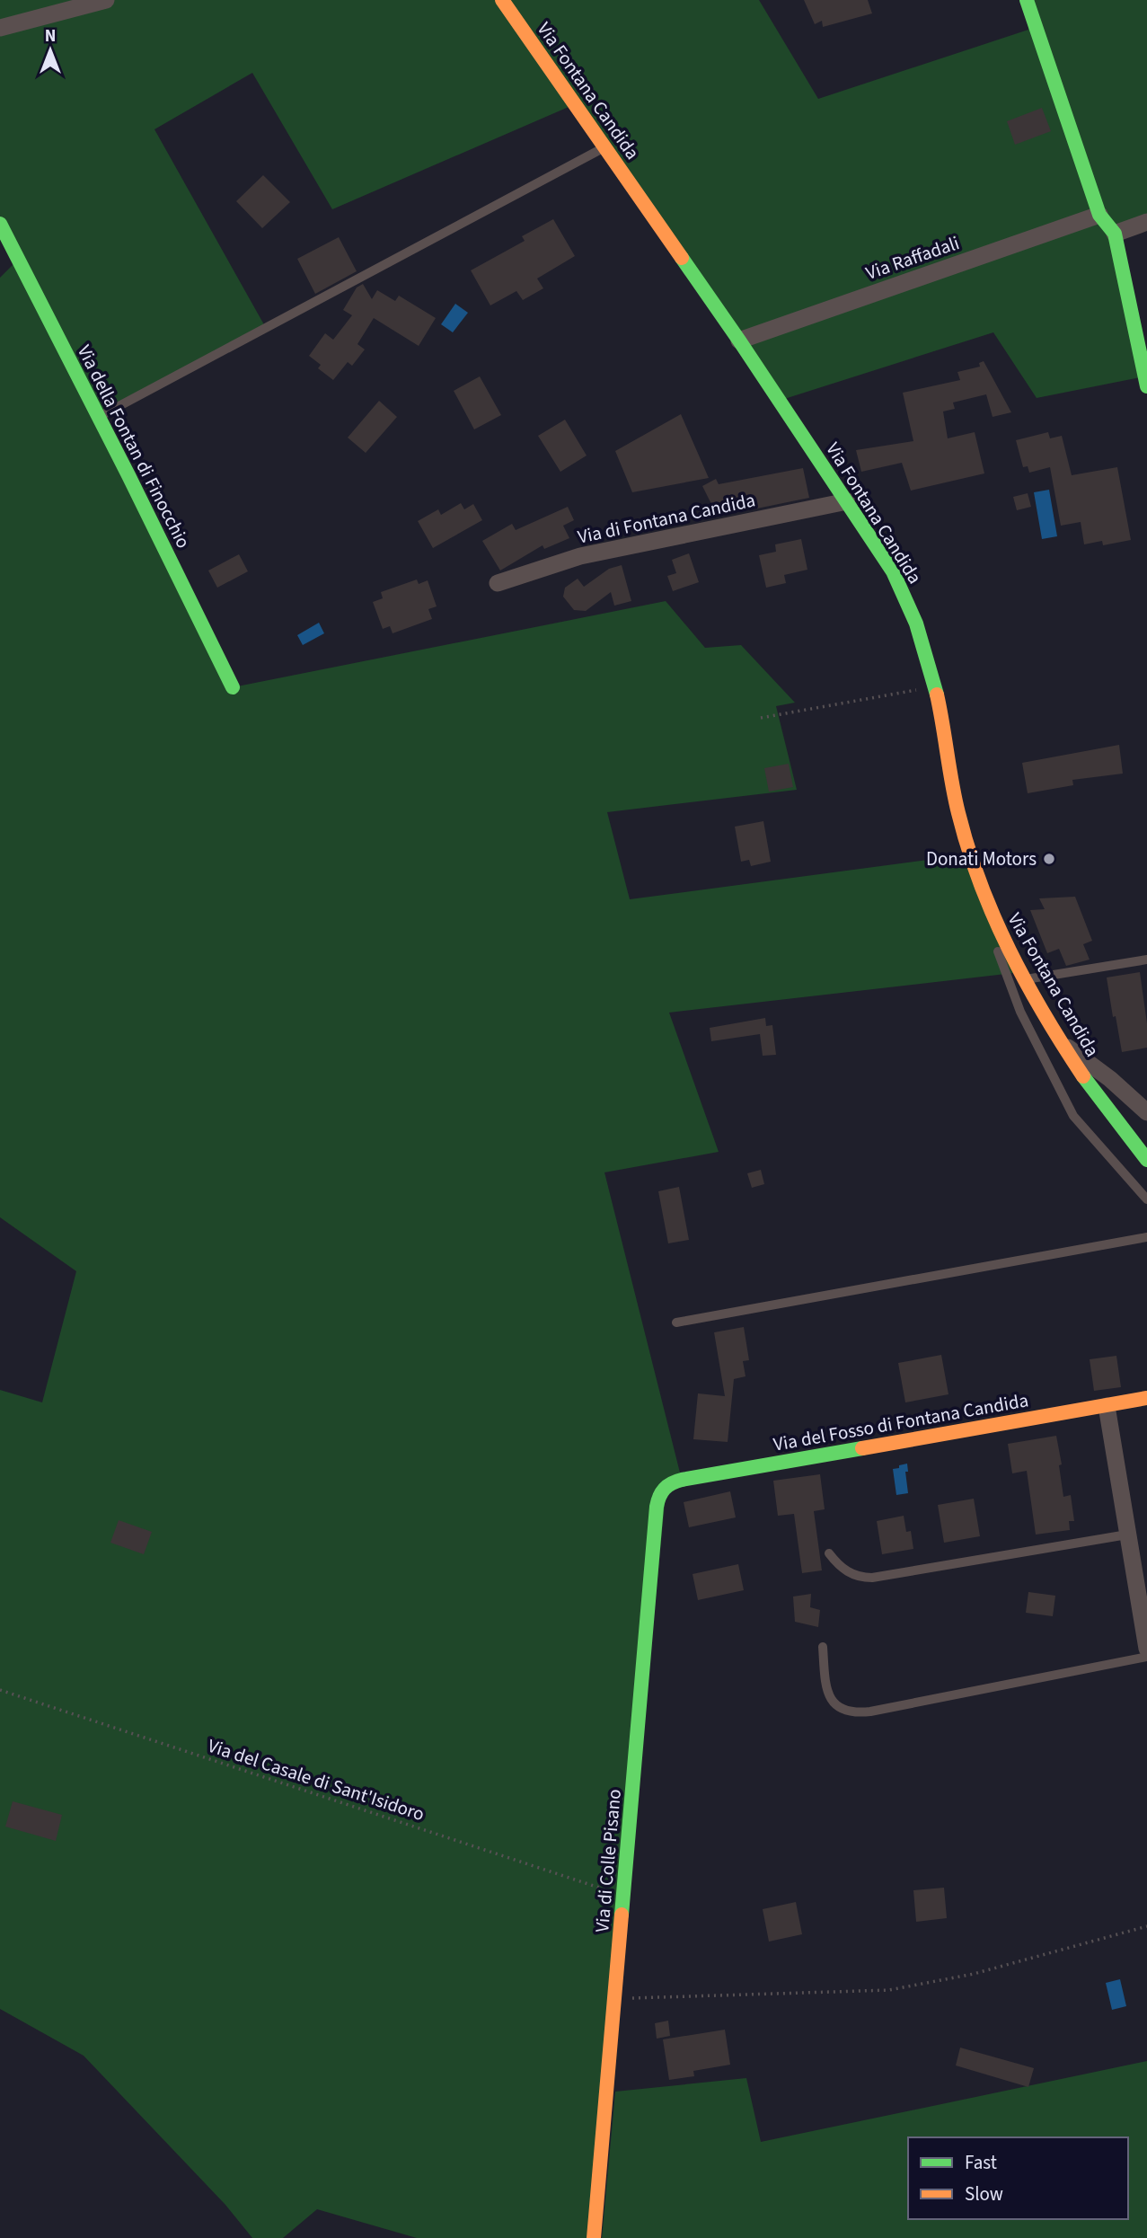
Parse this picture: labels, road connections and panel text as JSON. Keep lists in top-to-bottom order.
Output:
{
  "streets": {
    "street": [
      "Via Fontana Candida",
      "Via Raffadali",
      "Via della Fontan di Finocchio",
      "Via di Fontana Candida",
      "Via del Fosso di Fontana Candida",
      "Via di Colle Pisano"
    ],
    "path": ["Via del Casale di Sant'Isidoro"]
  },
  "crossings": [
    ["Via Fontana Candida", "Via Raffadali"],
    ["Via Fontana Candida", "Via di Fontana Candida"],
    ["Via del Fosso di Fontana Candida", "Via di Colle Pisano"],
    ["Via del Casale di Sant'Isidoro", "Via di Colle Pisano"]
  ],
  "places": ["Donati Motors"],
  "legend": ["Fast", "Slow"],
  "north": "top"
}
